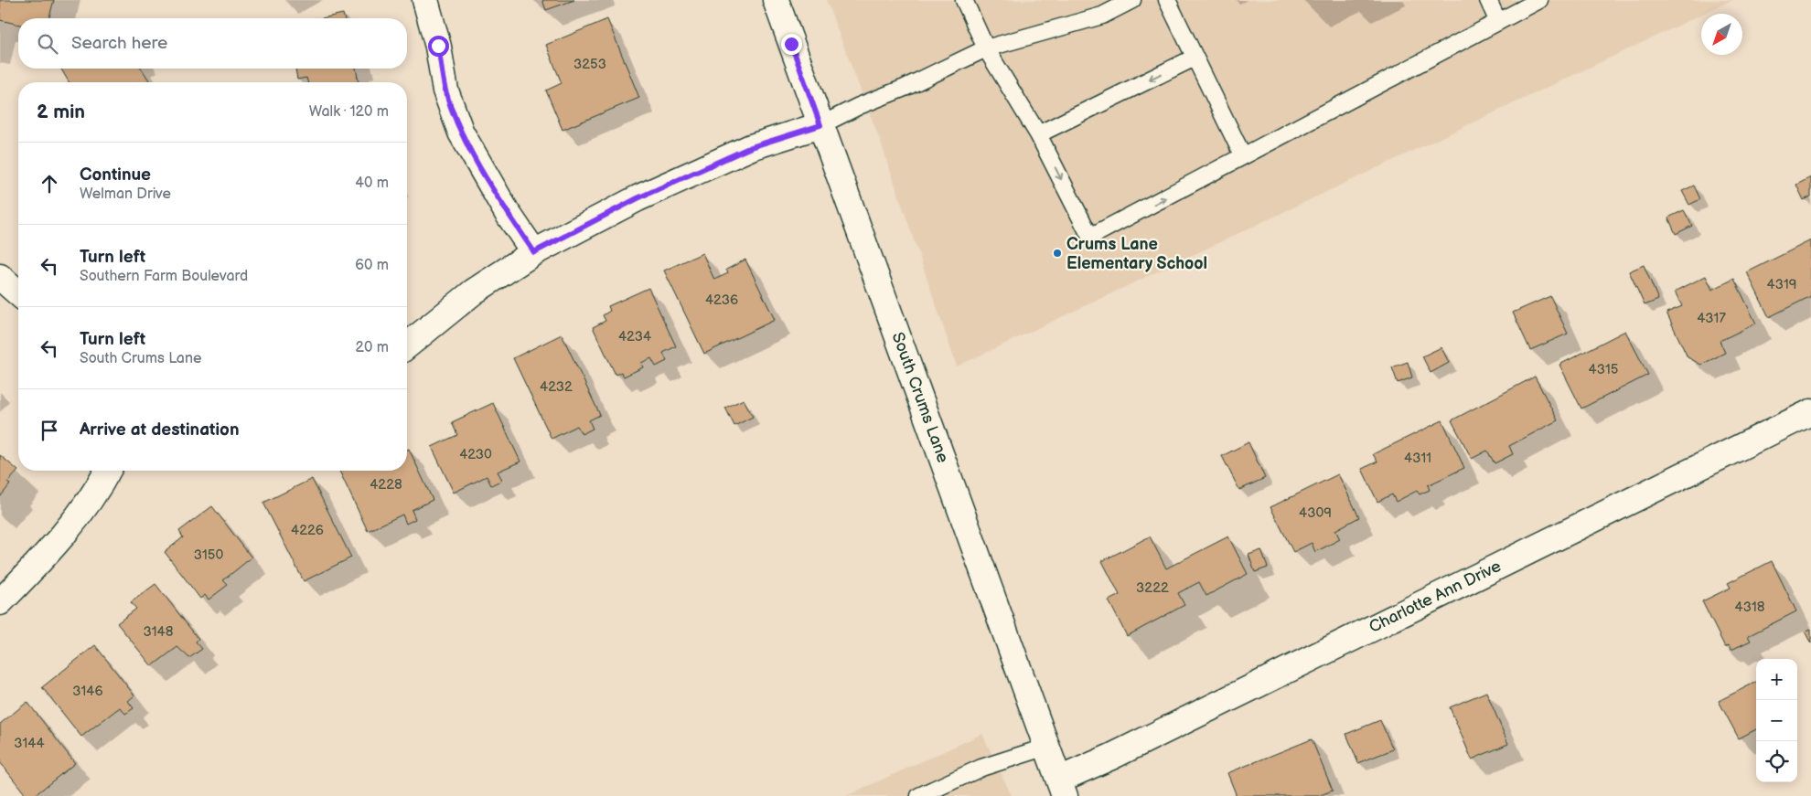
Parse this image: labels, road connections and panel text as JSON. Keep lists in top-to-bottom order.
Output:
{
  "streets": {
    "street": ["South Crums Lane", "Charlotte Ann Drive"]
  },
  "crossings": [
    ["South Crums Lane", "Charlotte Ann Drive"]
  ],
  "places": ["Crums Lane Elementary School"],
  "house_numbers": [
    "3253",
    "4319",
    "4236",
    "4317",
    "4234",
    "4315",
    "4232",
    "4230",
    "4311",
    "4228",
    "4309",
    "4226",
    "3150",
    "3222",
    "4318",
    "3148",
    "3146",
    "3144"
  ],
  "north": "bottom left",
  "page": {
    "search": "Search here",
    "heading": ["2 min", "Walk · 120 m"],
    "list": [
      ["Continue", "Welman Drive", "40 m"],
      ["Turn left", "Southern Farm Boulevard", "60 m"],
      ["Turn left", "South Crums Lane", "20 m"],
      "Arrive at destination"
    ],
    "map_buttons": ["+", "−"]
  }
}
